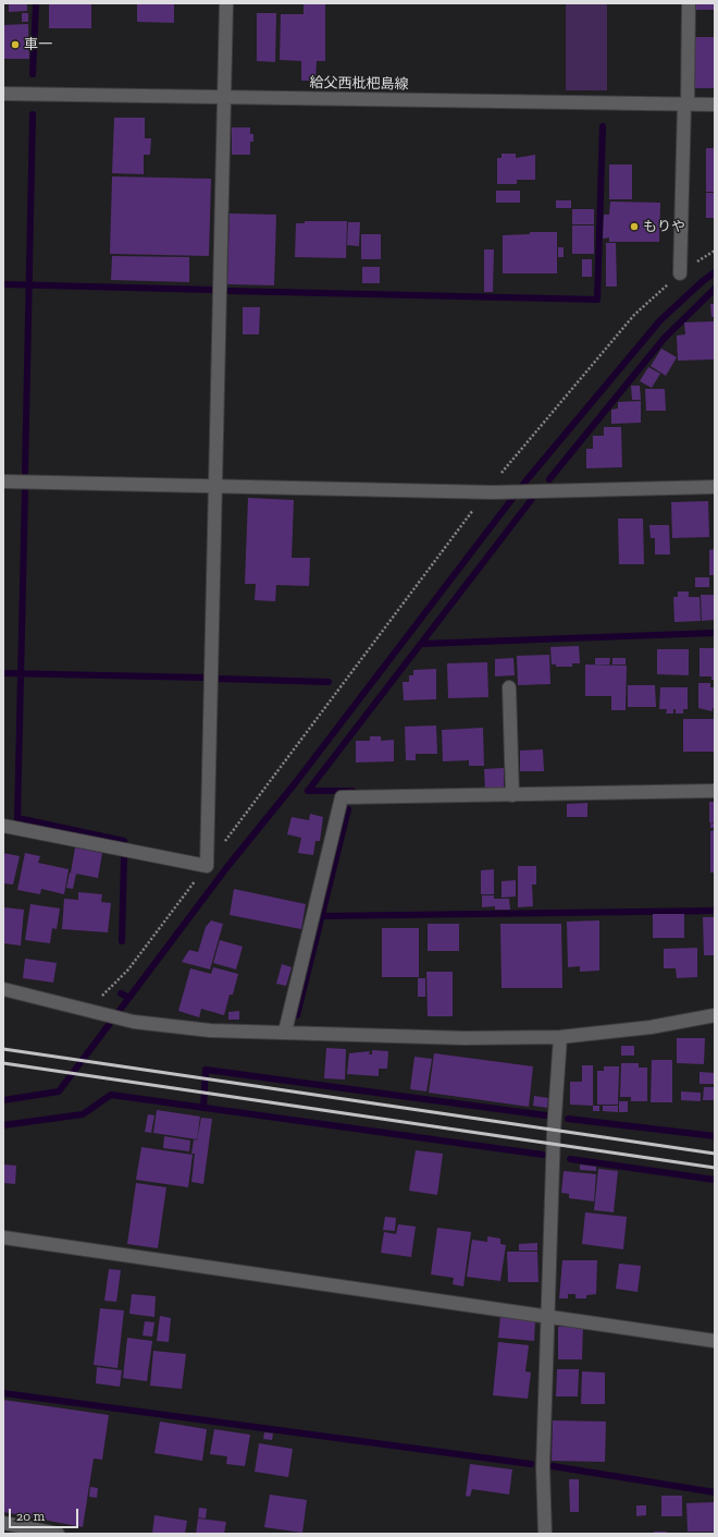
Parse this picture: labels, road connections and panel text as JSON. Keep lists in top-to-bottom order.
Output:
{
  "streets": {
    "street": ["給父西枇杷島線"]
  },
  "places": ["車一", "もりや"],
  "scale_bar": "20 m"
}
